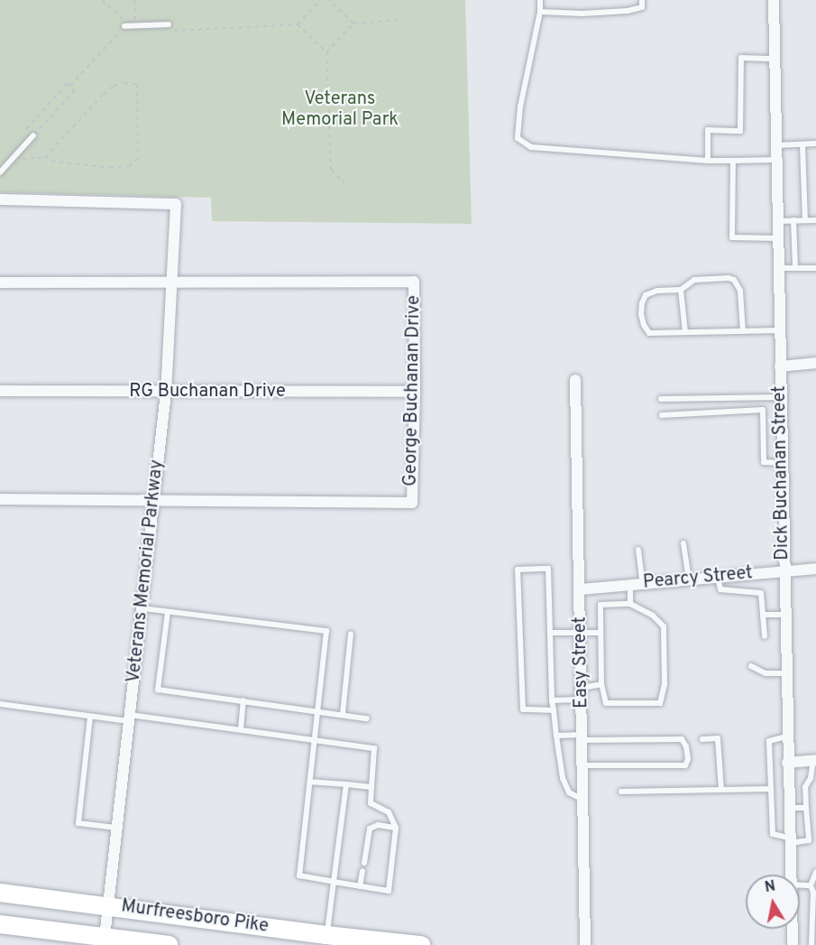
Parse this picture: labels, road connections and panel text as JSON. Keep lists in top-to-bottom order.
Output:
{
  "streets": {
    "main road": ["Murfreesboro Pike"],
    "street": [
      "George Buchanan Drive",
      "RG Buchanan Drive",
      "Dick Buchanan Street",
      "Veterans Memorial Parkway",
      "Pearcy Street",
      "Easy Street"
    ]
  },
  "crossings": [
    ["George Buchanan Drive", "RG Buchanan Drive"],
    ["George Buchanan Drive", "Veterans Memorial Parkway"],
    ["RG Buchanan Drive", "Veterans Memorial Parkway"],
    ["Dick Buchanan Street", "Pearcy Street"],
    ["Veterans Memorial Parkway", "Murfreesboro Pike"],
    ["Pearcy Street", "Easy Street"]
  ],
  "parks": ["Veterans Memorial Park"],
  "north": "top"
}
